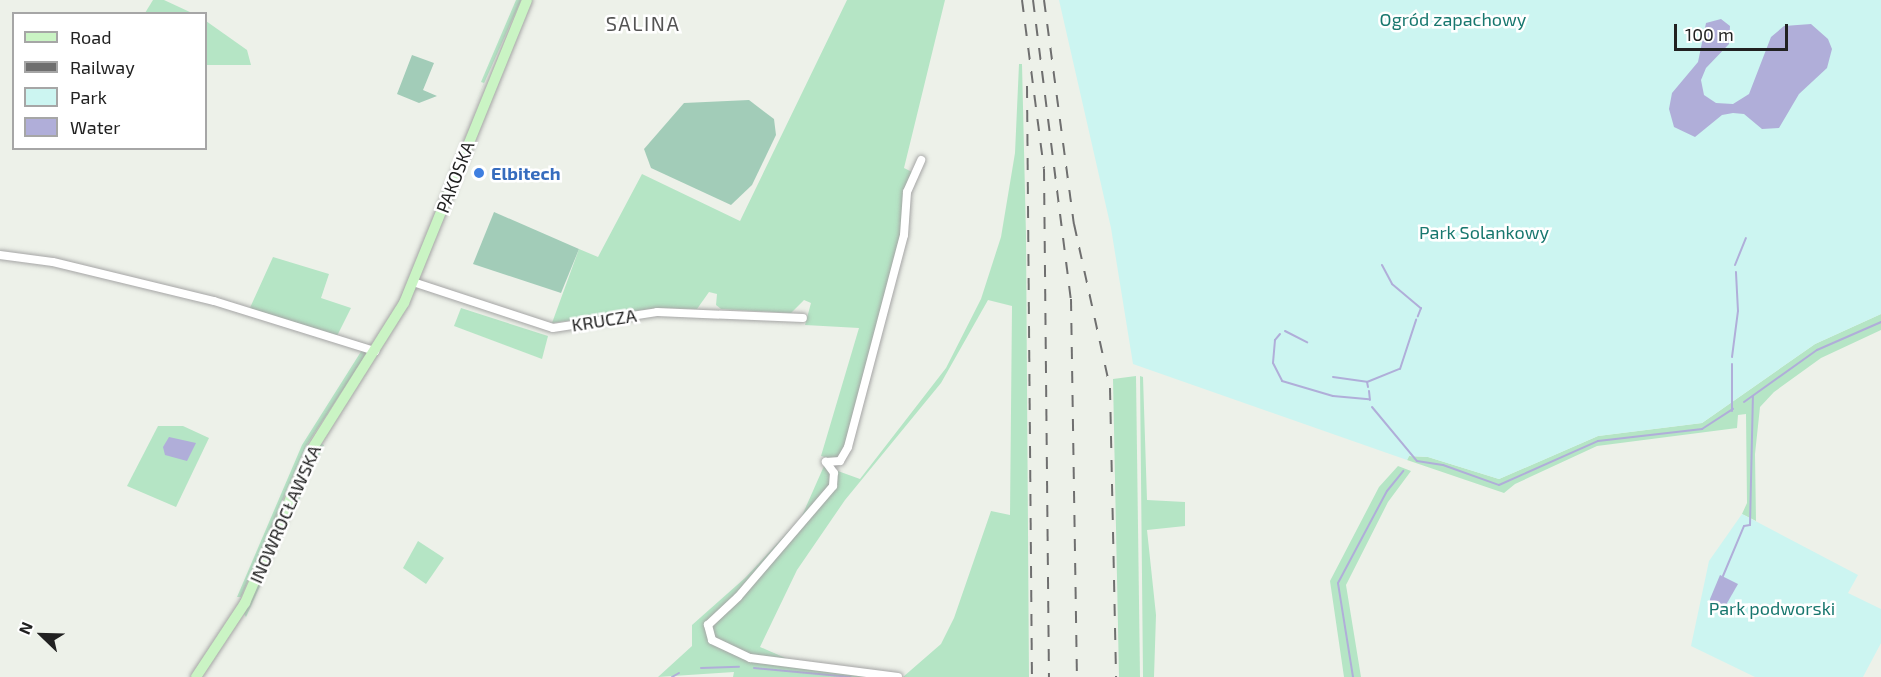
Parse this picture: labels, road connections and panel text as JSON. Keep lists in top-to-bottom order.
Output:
{
  "streets": {
    "main road": ["PAKOSKA", "INOWROCŁAWSKA"],
    "street": ["KRUCZA"]
  },
  "crossings": [
    ["PAKOSKA", "KRUCZA"],
    ["PAKOSKA", "INOWROCŁAWSKA"]
  ],
  "districts": ["SALINA"],
  "parks": ["Ogród zapachowy", "Park Solankowy", "Park podworski"],
  "places": ["Elbitech"],
  "legend": [
    "Road",
    "Railway",
    "Park",
    "Water"
  ],
  "scale_bar": "100 m",
  "north": "top left"
}
